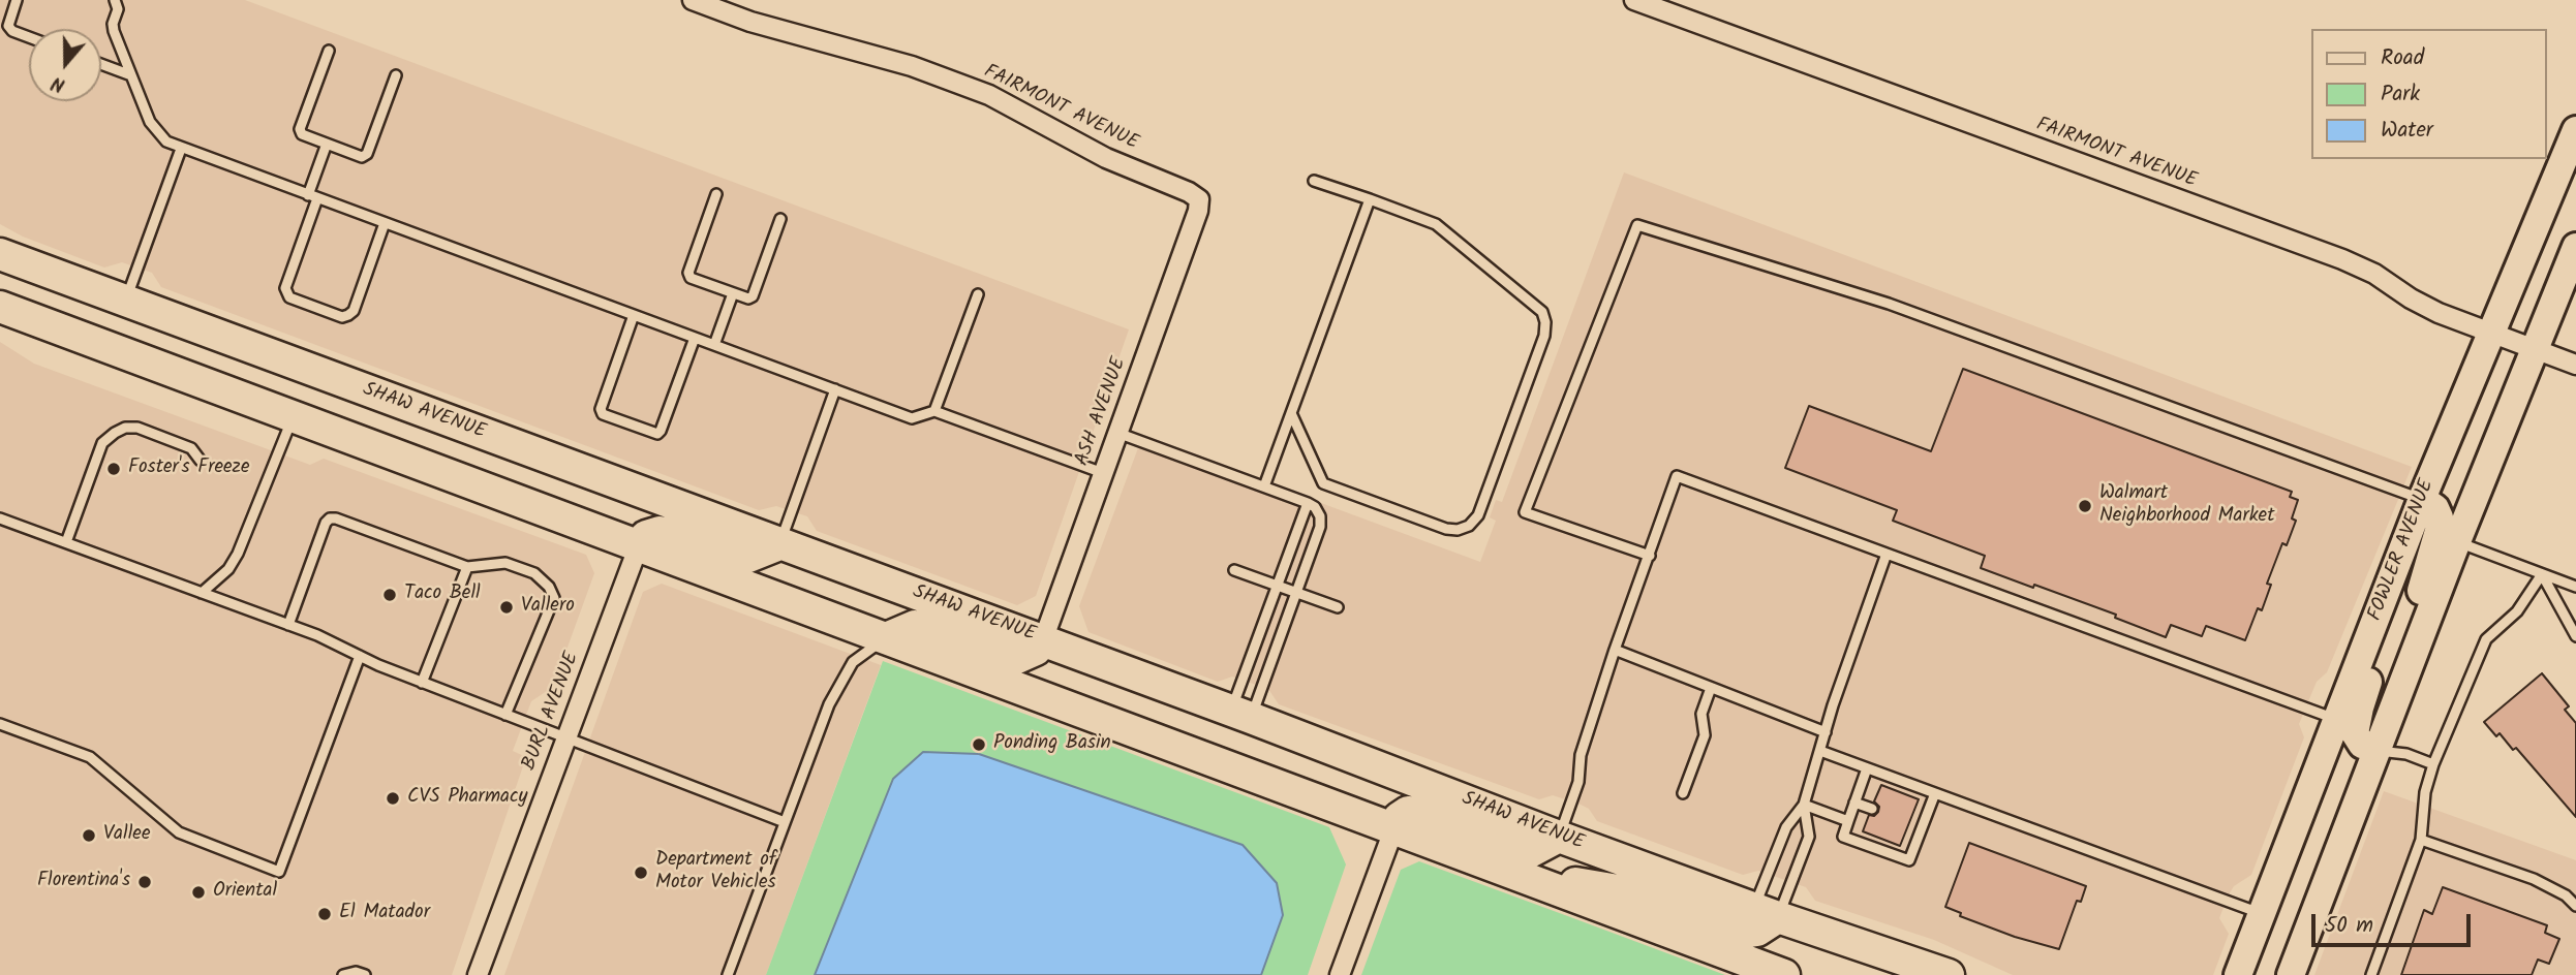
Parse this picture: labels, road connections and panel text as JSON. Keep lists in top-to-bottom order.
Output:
{
  "streets": {
    "main road": ["SHAW AVENUE", "FOWLER AVENUE"],
    "street": ["FAIRMONT AVENUE", "ASH AVENUE", "BURL AVENUE"]
  },
  "crossings": [
    ["FAIRMONT AVENUE", "ASH AVENUE"],
    ["FAIRMONT AVENUE", "FOWLER AVENUE"],
    ["SHAW AVENUE", "ASH AVENUE"]
  ],
  "places": [
    "Foster's Freeze",
    "Walmart Neighborhood Market",
    "Taco Bell",
    "Vallero",
    "Ponding Basin",
    "CVS Pharmacy",
    "Vallee",
    "Department of Motor Vehicles",
    "Florentina's",
    "Oriental",
    "El Matador"
  ],
  "legend": ["Road", "Park", "Water"],
  "scale_bar": "50 m",
  "north": "bottom"
}
